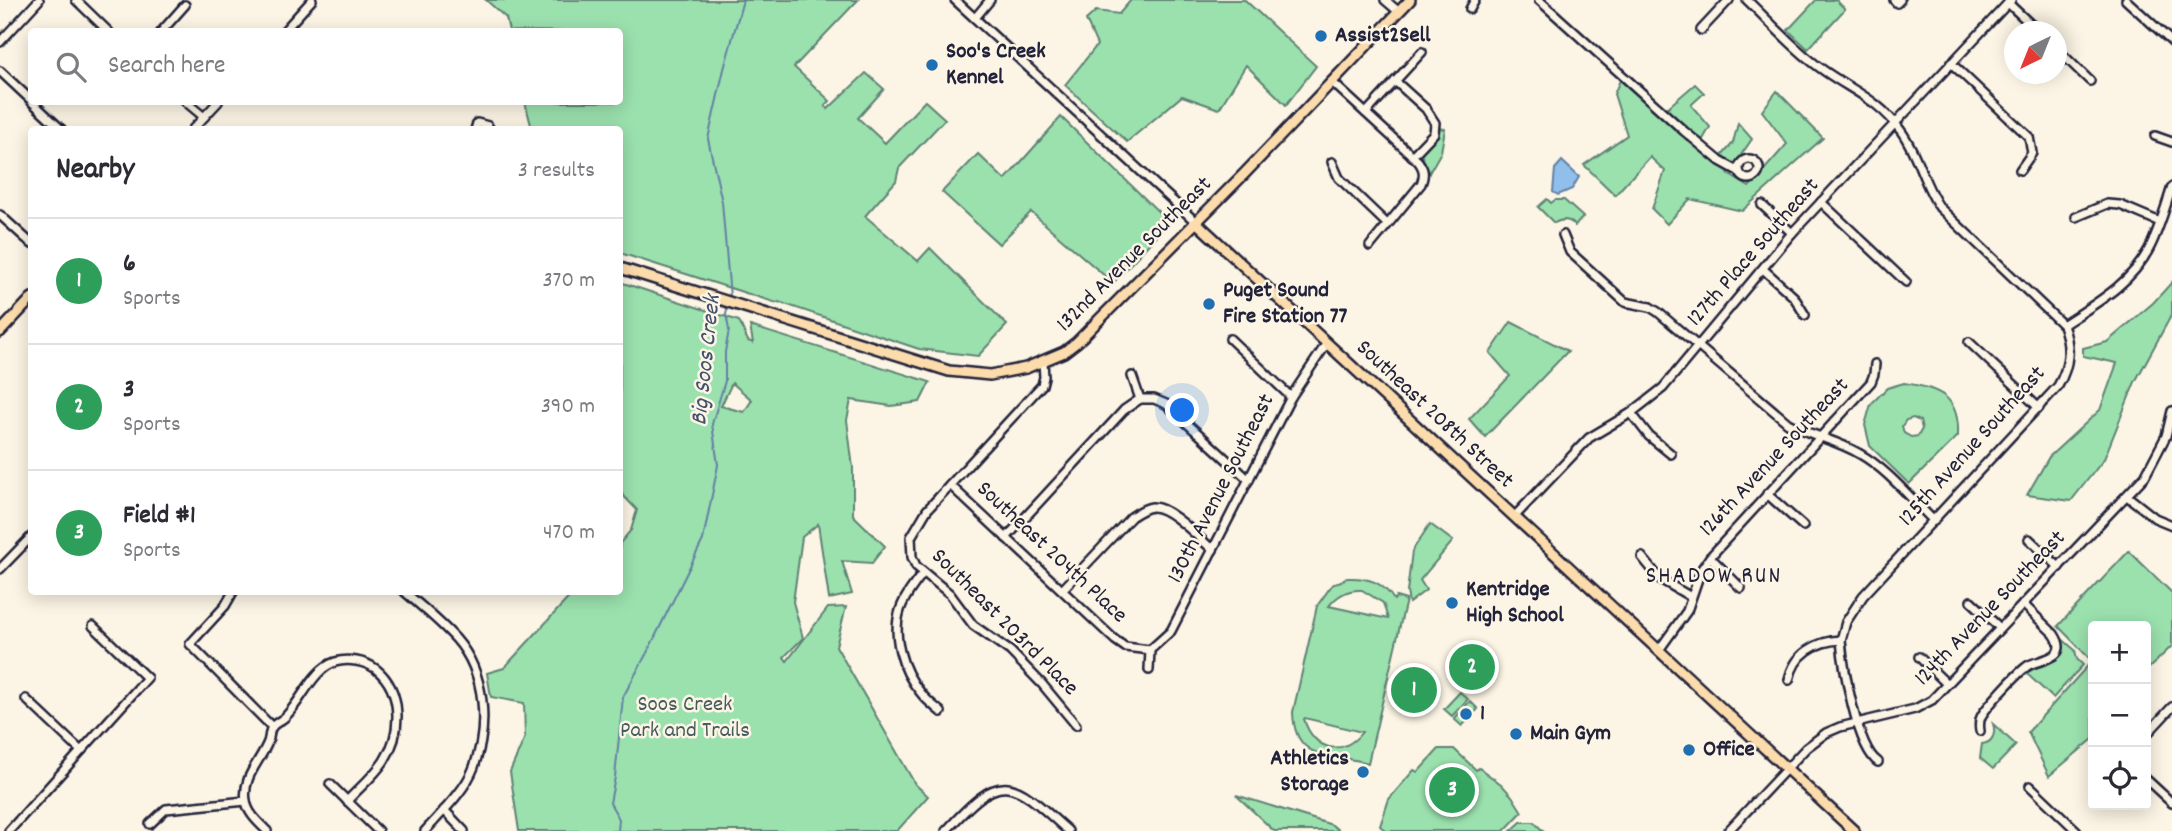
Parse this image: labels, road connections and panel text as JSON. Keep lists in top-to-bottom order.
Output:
{
  "streets": {
    "main road": ["132nd Avenue Southeast", "Southeast 208th Street"],
    "street": [
      "127th Place Southeast",
      "125th Avenue Southeast",
      "126th Avenue Southeast",
      "130th Avenue Southeast",
      "Southeast 204th Place",
      "124th Avenue Southeast",
      "Southeast 203rd Place"
    ]
  },
  "crossings": [
    ["127th Place Southeast", "Southeast 208th Street"],
    ["132nd Avenue Southeast", "Southeast 208th Street"],
    ["Southeast 208th Street", "126th Avenue Southeast"],
    ["Southeast 208th Street", "130th Avenue Southeast"],
    ["Southeast 208th Street", "124th Avenue Southeast"],
    ["130th Avenue Southeast", "Southeast 204th Place"],
    ["Southeast 204th Place", "Southeast 203rd Place"]
  ],
  "districts": ["SHADOW RUN"],
  "water": ["Big Soos Creek"],
  "parks": ["Soos Creek Park and Trails"],
  "places": [
    "Assist2Sell",
    "Soo's Creek Kennel",
    "Puget Sound Fire Station 77",
    "Kentridge High School",
    "1",
    "Main Gym",
    "Office",
    "Athletics Storage"
  ],
  "north": "bottom left",
  "page": {
    "search": "Search here",
    "heading": ["Nearby", "3 results"],
    "list": [
      {
        "mark": "1",
        "name": "6",
        "note": "Sports",
        "value": "370 m"
      },
      {
        "mark": "2",
        "name": "3",
        "note": "Sports",
        "value": "390 m"
      },
      {
        "mark": "3",
        "name": "Field #1",
        "note": "Sports",
        "value": "470 m"
      }
    ],
    "map_buttons": ["+", "−"],
    "pins": ["2", "1", "3"]
  }
}
